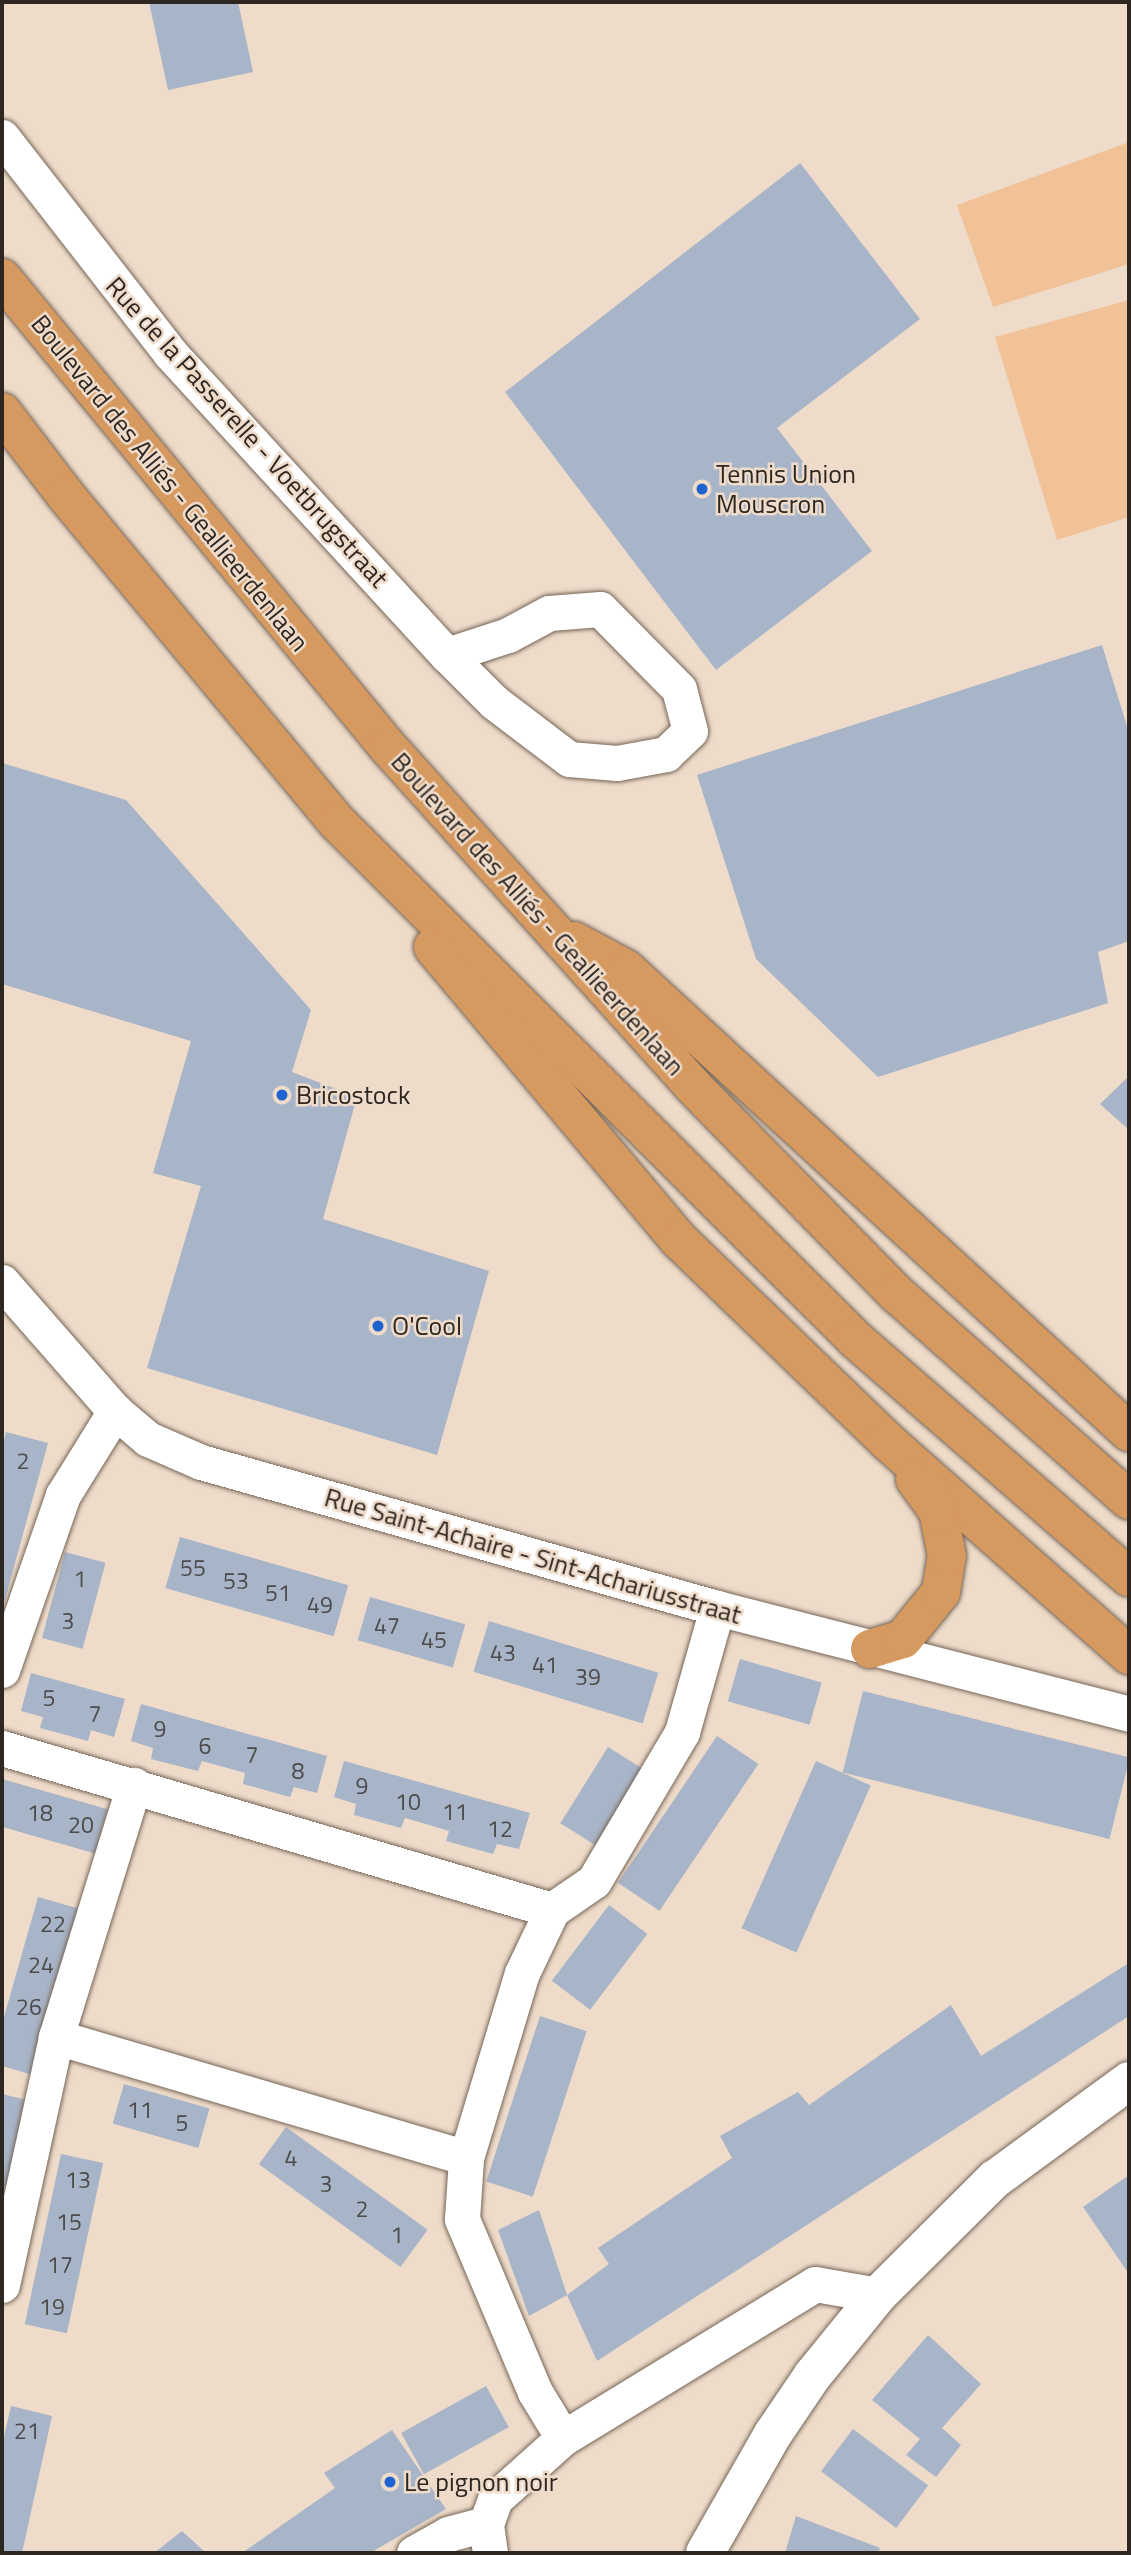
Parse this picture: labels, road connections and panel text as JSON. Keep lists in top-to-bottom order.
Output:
{
  "streets": {
    "highway": ["Boulevard des Alliés - Geallieerdenlaan"],
    "street": ["Rue de la Passerelle - Voetbrugstraat", "Rue Saint-Achaire - Sint-Achariusstraat"]
  },
  "places": [
    "Tennis Union Mouscron",
    "Bricostock",
    "O'Cool",
    "Le pignon noir"
  ],
  "house_numbers": [
    "2",
    "55",
    "1",
    "53",
    "51",
    "49",
    "3",
    "47",
    "45",
    "43",
    "41",
    "39",
    "5",
    "7",
    "9",
    "6",
    "7",
    "8",
    "9",
    "10",
    "11",
    "18",
    "20",
    "12",
    "22",
    "24",
    "26",
    "11",
    "5",
    "4",
    "13",
    "3",
    "2",
    "15",
    "1",
    "17",
    "19",
    "21"
  ]
}
